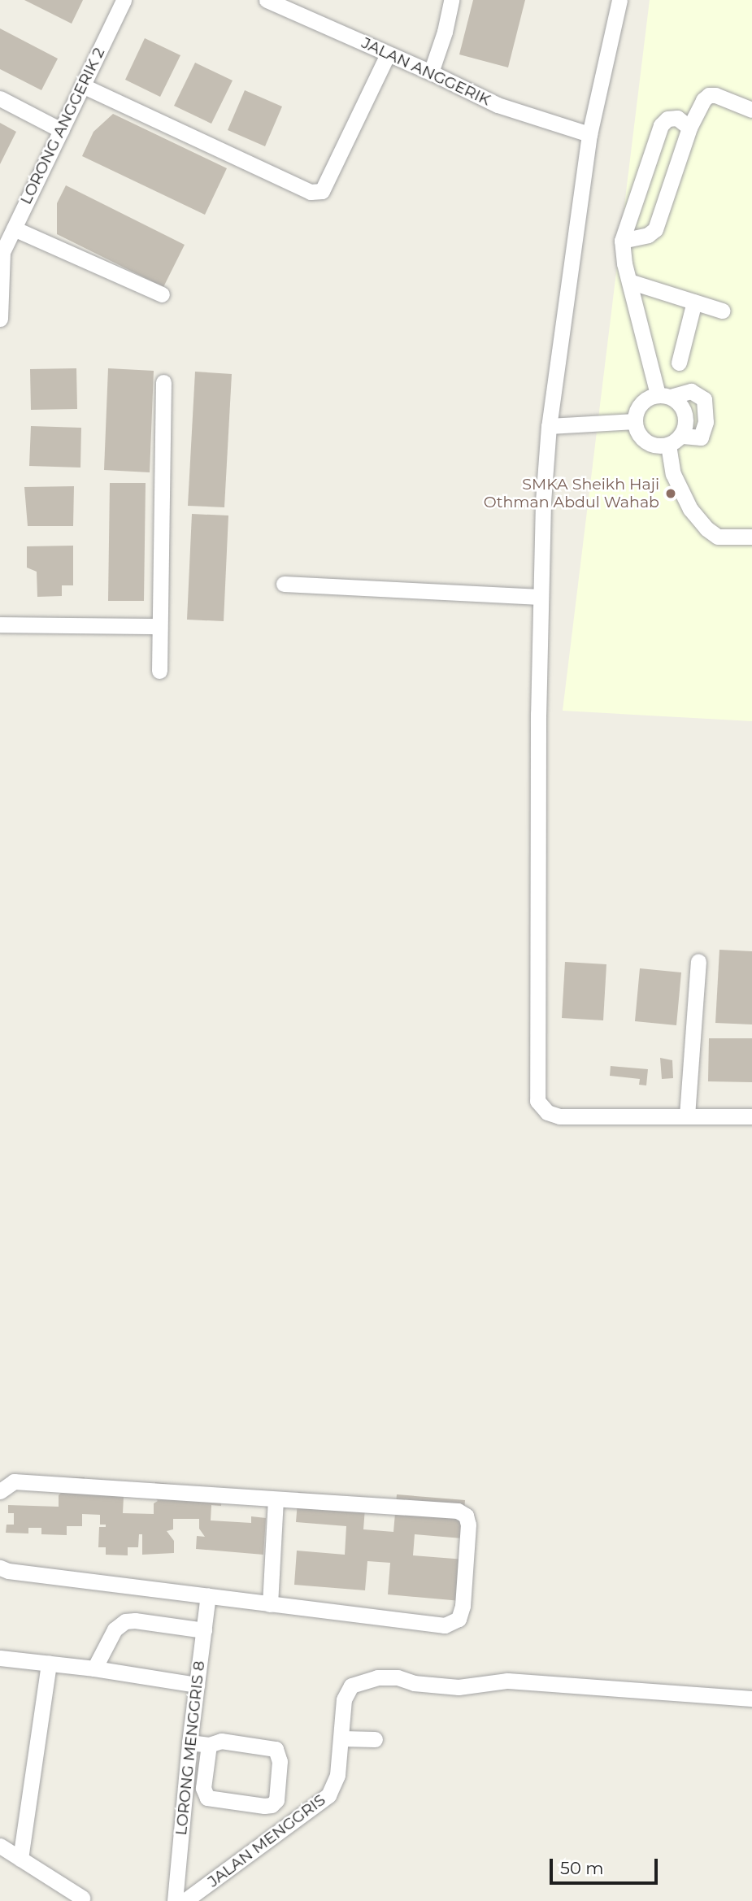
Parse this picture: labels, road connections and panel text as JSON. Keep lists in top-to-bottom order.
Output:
{
  "streets": {
    "street": [
      "JALAN ANGGERIK",
      "LORONG ANGGERIK 2",
      "LORONG MENGGRIS 8",
      "JALAN MENGGRIS"
    ]
  },
  "places": ["SMKA Sheikh Haji Othman Abdul Wahab"],
  "scale_bar": "50 m"
}
